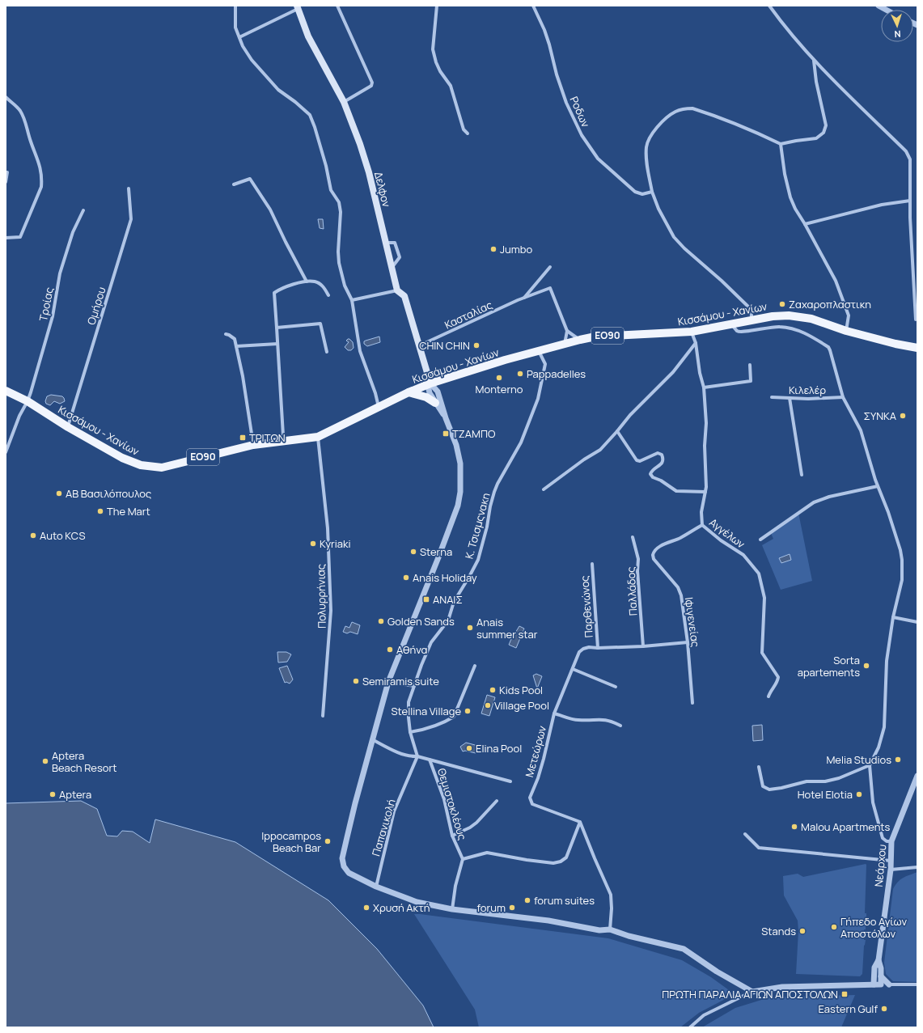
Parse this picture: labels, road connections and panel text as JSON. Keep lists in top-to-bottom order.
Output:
{
  "streets": {
    "main road": ["Δελφον", "Κισσάμου - Χανίων", "ΕΟ90"],
    "street": [
      "Ροδων",
      "Τροίας",
      "Ομήρου",
      "Κασταλίας",
      "Κιλελέρ",
      "Κ. Τσισμςνακη",
      "Αγγέλων",
      "Παλλάδος",
      "Πολυρρήνιας",
      "Παρθενώνος",
      "Ιφιγενείας",
      "Μετεώρων",
      "Θεμιστοκλέους",
      "Παπανικολή",
      "Νεάρχου"
    ]
  },
  "crossings": [
    ["Δελφον", "Κισσάμου - Χανίων"],
    ["Δελφον", "Κασταλίας"],
    ["Τροίας", "Κισσάμου - Χανίων"],
    ["Ομήρου", "Κισσάμου - Χανίων"],
    ["Κισσάμου - Χανίων", "Κ. Τσισμςνακη"],
    ["Κισσάμου - Χανίων", "Αγγέλων"],
    ["Κισσάμου - Χανίων", "Πολυρρήνιας"],
    ["Κ. Τσισμςνακη", "Παπανικολή"],
    ["Αγγέλων", "Ιφιγενείας"],
    ["Παλλάδος", "Μετεώρων"],
    ["Παρθενώνος", "Μετεώρων"],
    ["Ιφιγενείας", "Μετεώρων"]
  ],
  "places": {
    "other": [
      "Jumbo",
      "Ζαχαροπλαστικη",
      "CHIN CHIN",
      "Pappadelles",
      "Monterno",
      "ΣΥΝΚΑ",
      "ΑΒ Βασιλόπουλος",
      "The Mart",
      "Auto KCS",
      "Kyriaki",
      "Sterna",
      "Anais Holiday",
      "Golden Sands",
      "Anais summer star",
      "Αθήνα",
      "Sorta apartements",
      "Semiramis suite",
      "Kids Pool",
      "Village Pool",
      "Stellina Village",
      "Elina Pool",
      "Melia Studios",
      "Aptera Beach Resort",
      "Aptera",
      "Hotel Elotia",
      "Malou Apartments",
      "Ippocampos Beach Bar",
      "forum suites",
      "Χρυσή Ακτή",
      "forum",
      "Γήπεδο Αγίων Αποστόλων",
      "Stands",
      "Eastern Gulf"
    ],
    "transit": [
      "ΤΖΑΜΠΟ",
      "ΤΡΙΤΩΝ",
      "ΑΝΑΙΣ",
      "ΠΡΩΤΗ ΠΑΡΑΛΙΑ ΑΓΙΩΝ ΑΠΟΣΤΟΛΩΝ"
    ]
  },
  "north": "bottom"
}
